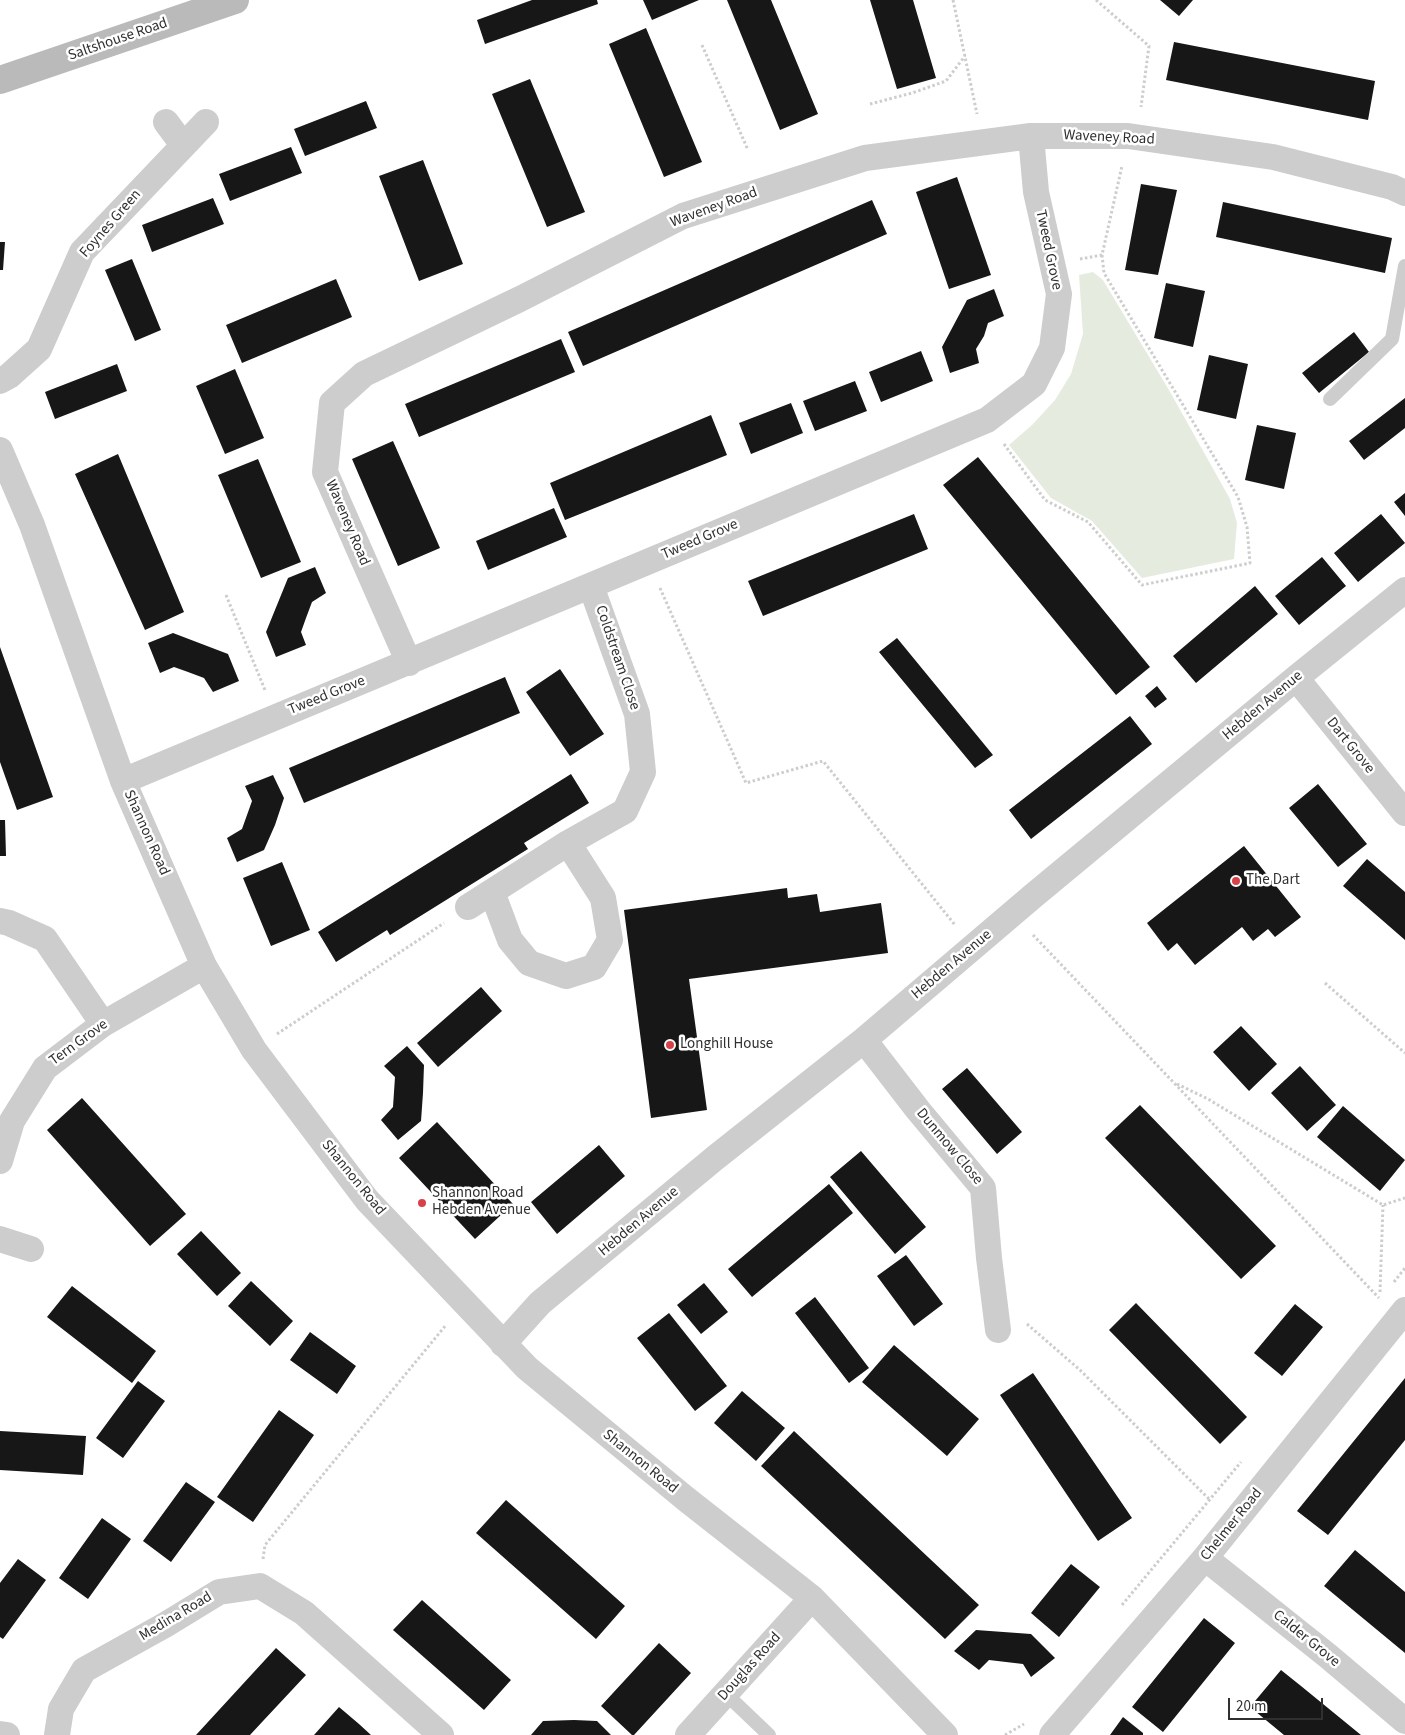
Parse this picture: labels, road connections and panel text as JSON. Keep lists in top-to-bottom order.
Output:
{
  "streets": {
    "main road": ["Saltshouse Road"],
    "street": [
      "Waveney Road",
      "Foynes Green",
      "Tweed Grove",
      "Coldstream Close",
      "Hebden Avenue",
      "Dart Grove",
      "Shannon Road",
      "Tern Grove",
      "Dunmow Close",
      "Chelmer Road",
      "Medina Road",
      "Calder Grove",
      "Douglas Road"
    ]
  },
  "crossings": [
    ["Waveney Road", "Tweed Grove"],
    ["Tweed Grove", "Coldstream Close"],
    ["Tweed Grove", "Shannon Road"],
    ["Hebden Avenue", "Dart Grove"],
    ["Hebden Avenue", "Shannon Road"],
    ["Hebden Avenue", "Dunmow Close"],
    ["Shannon Road", "Tern Grove"],
    ["Shannon Road", "Douglas Road"],
    ["Chelmer Road", "Calder Grove"]
  ],
  "places": ["The Dart", "Longhill House", "Shannon Road Hebden Avenue"],
  "scale_bar": "20 m"
}
